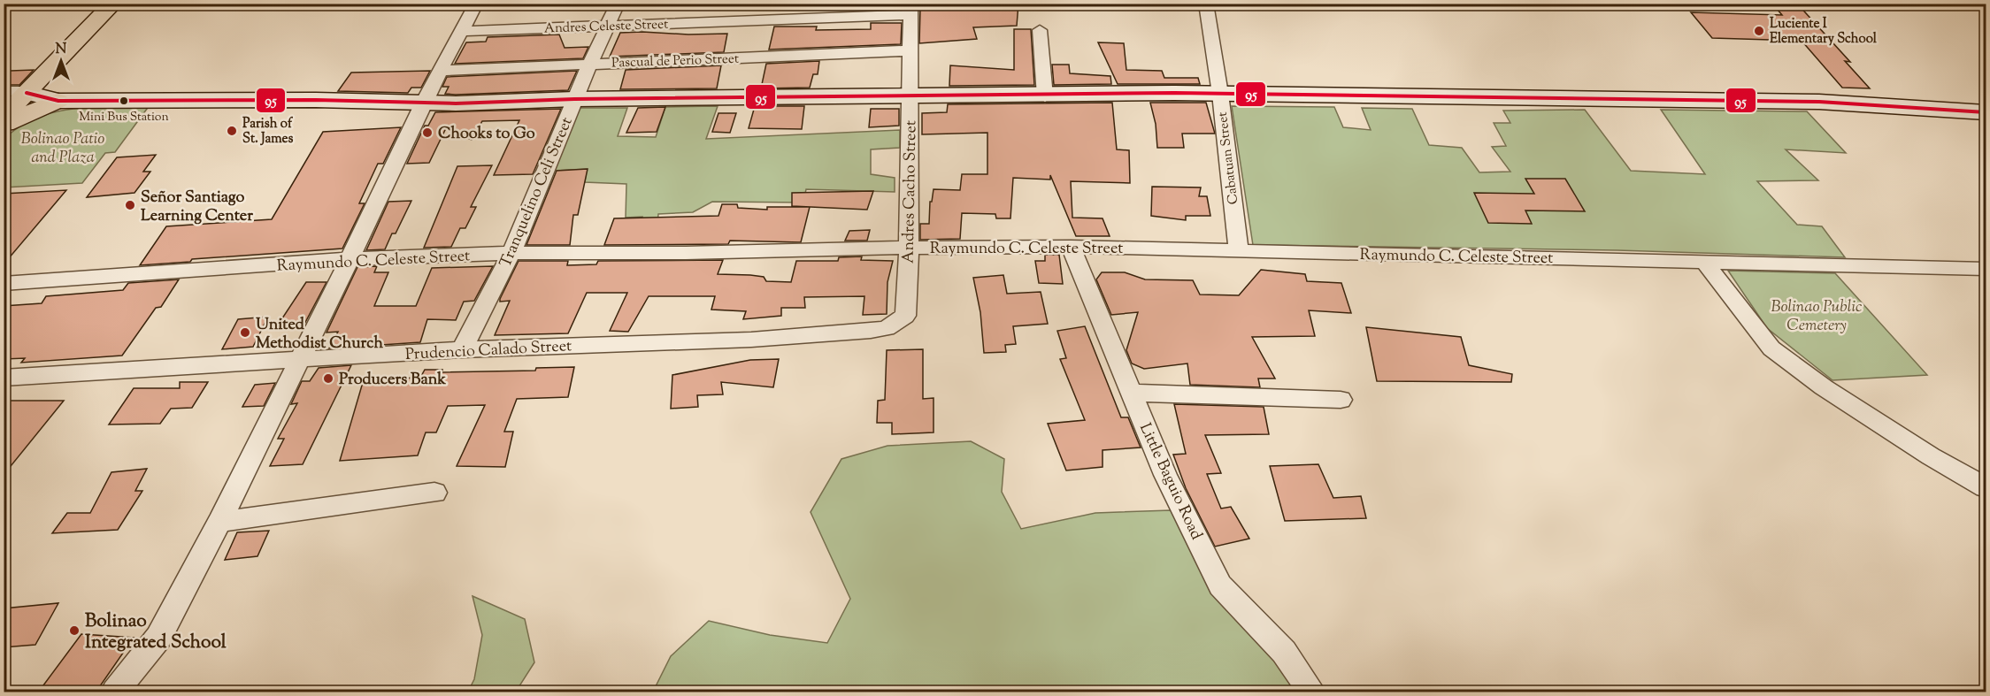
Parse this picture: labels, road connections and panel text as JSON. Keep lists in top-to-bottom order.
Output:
{
  "streets": {
    "street": [
      "Andres Celeste Street",
      "Pascual de Perio Street",
      "Cabatuan Street",
      "Tranquelino Celi Street",
      "Andres Cacho Street",
      "Raymundo C. Celeste Street",
      "Prudencio Calado Street",
      "Little Baguio Road"
    ]
  },
  "crossings": [
    ["Andres Celeste Street", "Tranquelino Celi Street"],
    ["Andres Celeste Street", "Andres Cacho Street"],
    ["Pascual de Perio Street", "Tranquelino Celi Street"],
    ["Pascual de Perio Street", "Andres Cacho Street"],
    ["Cabatuan Street", "Raymundo C. Celeste Street"],
    ["Tranquelino Celi Street", "Raymundo C. Celeste Street"],
    ["Tranquelino Celi Street", "Prudencio Calado Street"],
    ["Andres Cacho Street", "Raymundo C. Celeste Street"],
    ["Andres Cacho Street", "Prudencio Calado Street"],
    ["Raymundo C. Celeste Street", "Little Baguio Road"]
  ],
  "parks": ["Bolinao Patio and Plaza", "Bolinao Public Cemetery"],
  "places": [
    "Luciente I Elementary School",
    "Mini Bus Station",
    "Parish of St. James",
    "Chooks to Go",
    "Señor Santiago Learning Center",
    "United Methodist Church",
    "Producers Bank",
    "Bolinao Integrated School"
  ],
  "lines": ["transit line 95"],
  "north": "top"
}
